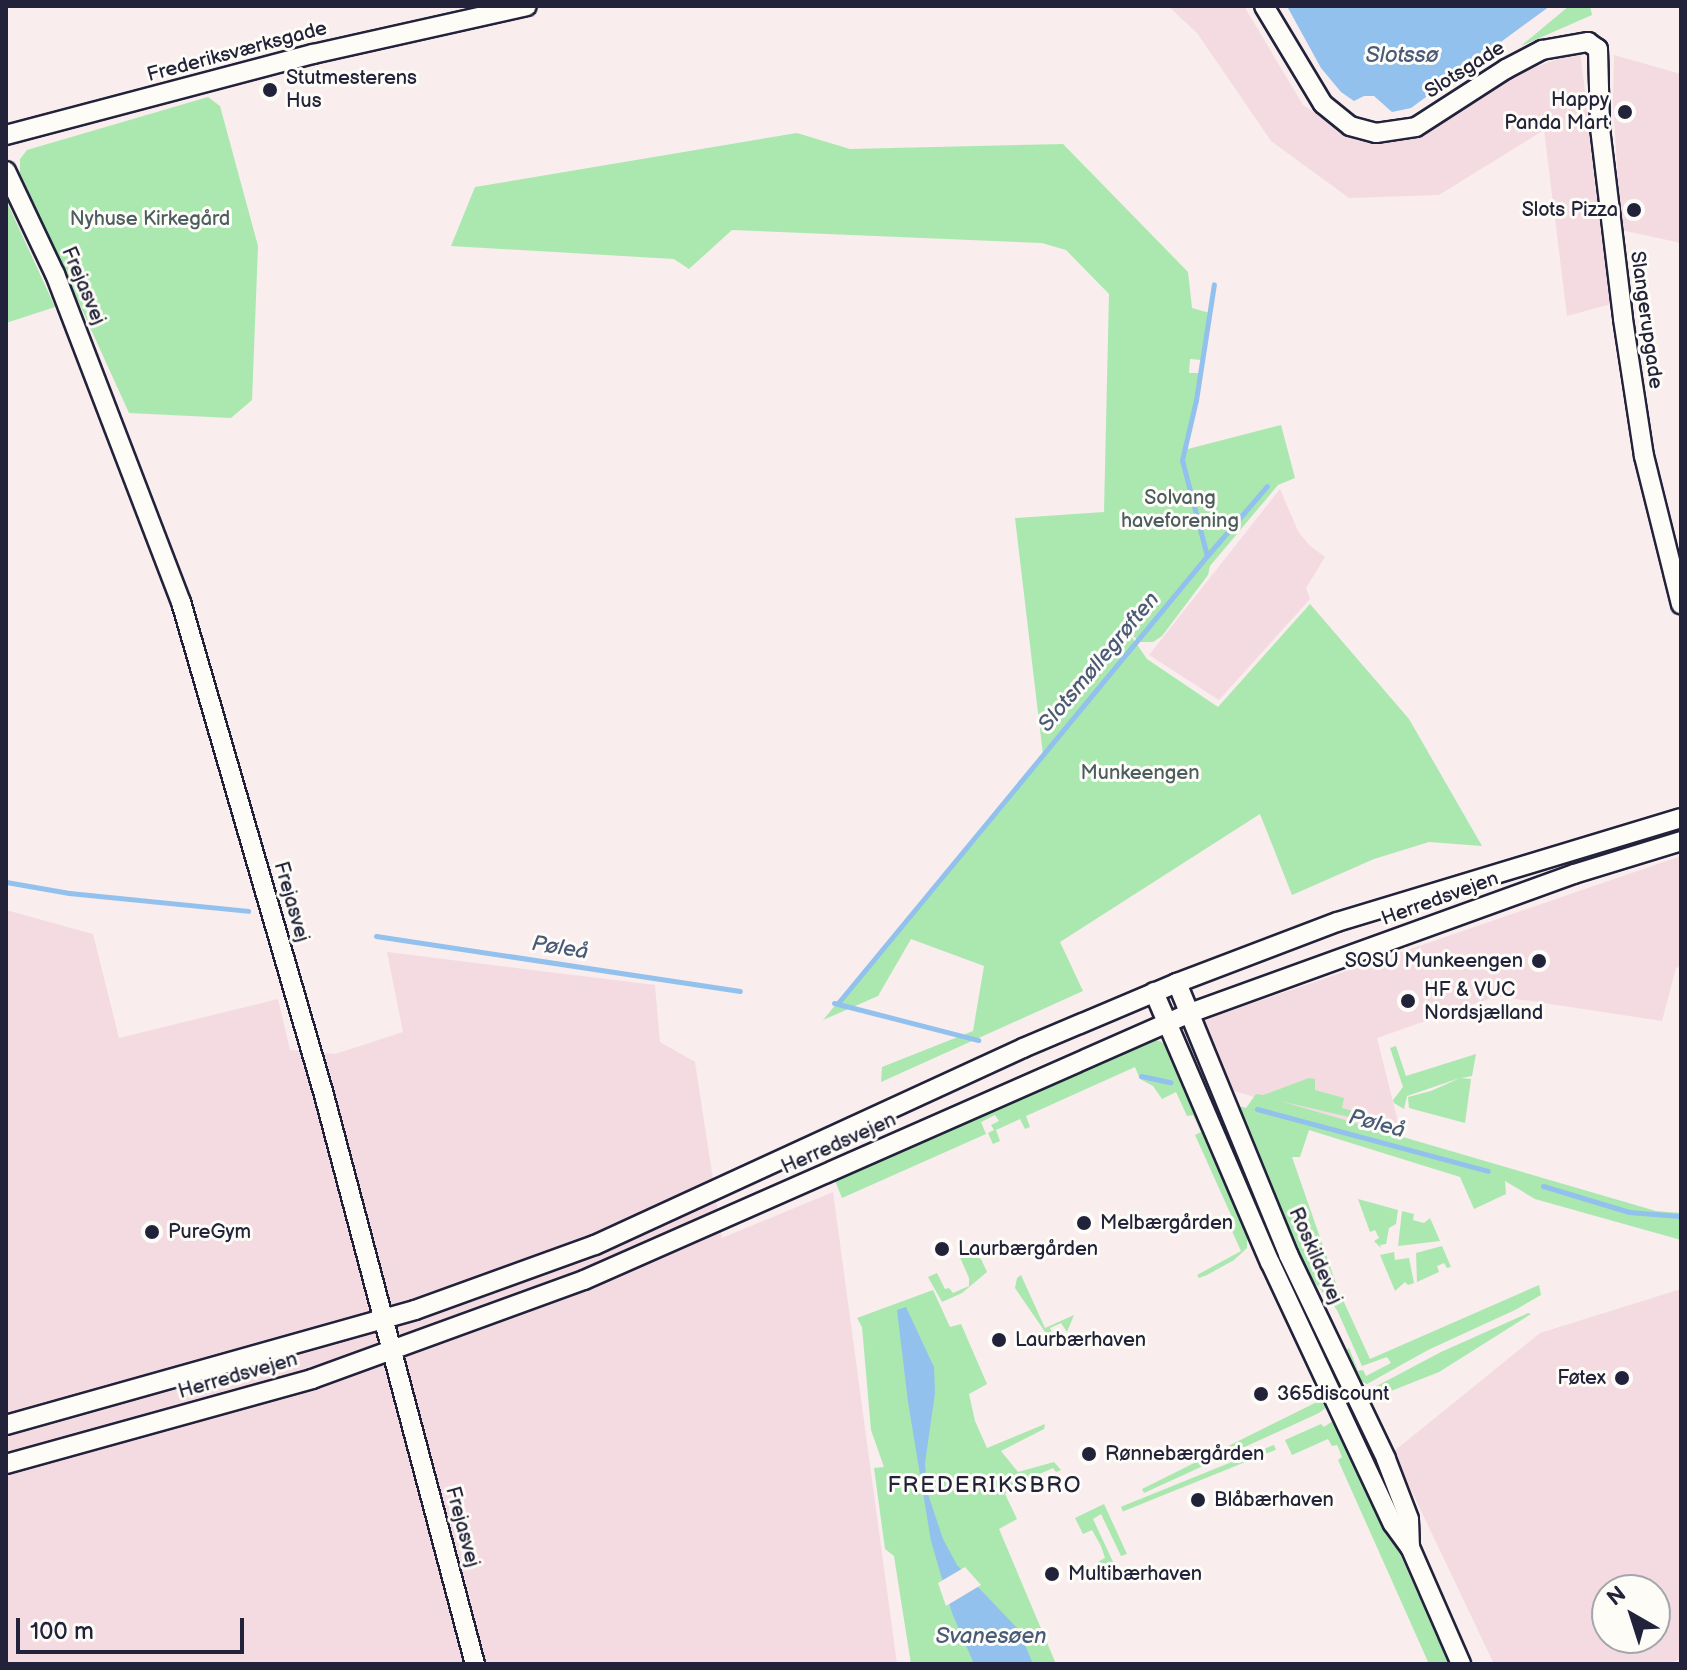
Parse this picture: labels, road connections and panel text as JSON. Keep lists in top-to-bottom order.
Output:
{
  "streets": {
    "street": [
      "Frederiksværksgade",
      "Slotsgade",
      "Frejasvej",
      "Slangerupgade",
      "Herredsvejen",
      "Roskildevej"
    ]
  },
  "crossings": [
    ["Slotsgade", "Slangerupgade"],
    ["Frejasvej", "Herredsvejen"],
    ["Herredsvejen", "Roskildevej"]
  ],
  "districts": ["FREDERIKSBRO"],
  "water": [
    "Slotssø",
    "Slotsmøllegrøften",
    "Pøleå",
    "Svanesøen"
  ],
  "parks": ["Nyhuse Kirkegård", "Solvang haveforening", "Munkeengen"],
  "places": [
    "Stutmesterens Hus",
    "Happy Panda Mart",
    "Slots Pizza",
    "SOSU Munkeengen",
    "HF & VUC Nordsjælland",
    "Melbærgården",
    "PureGym",
    "Laurbærgården",
    "Laurbærhaven",
    "Føtex",
    "365discount",
    "Rønnebærgården",
    "Blåbærhaven",
    "Multibærhaven"
  ],
  "scale_bar": "100 m",
  "north": "top left"
}
